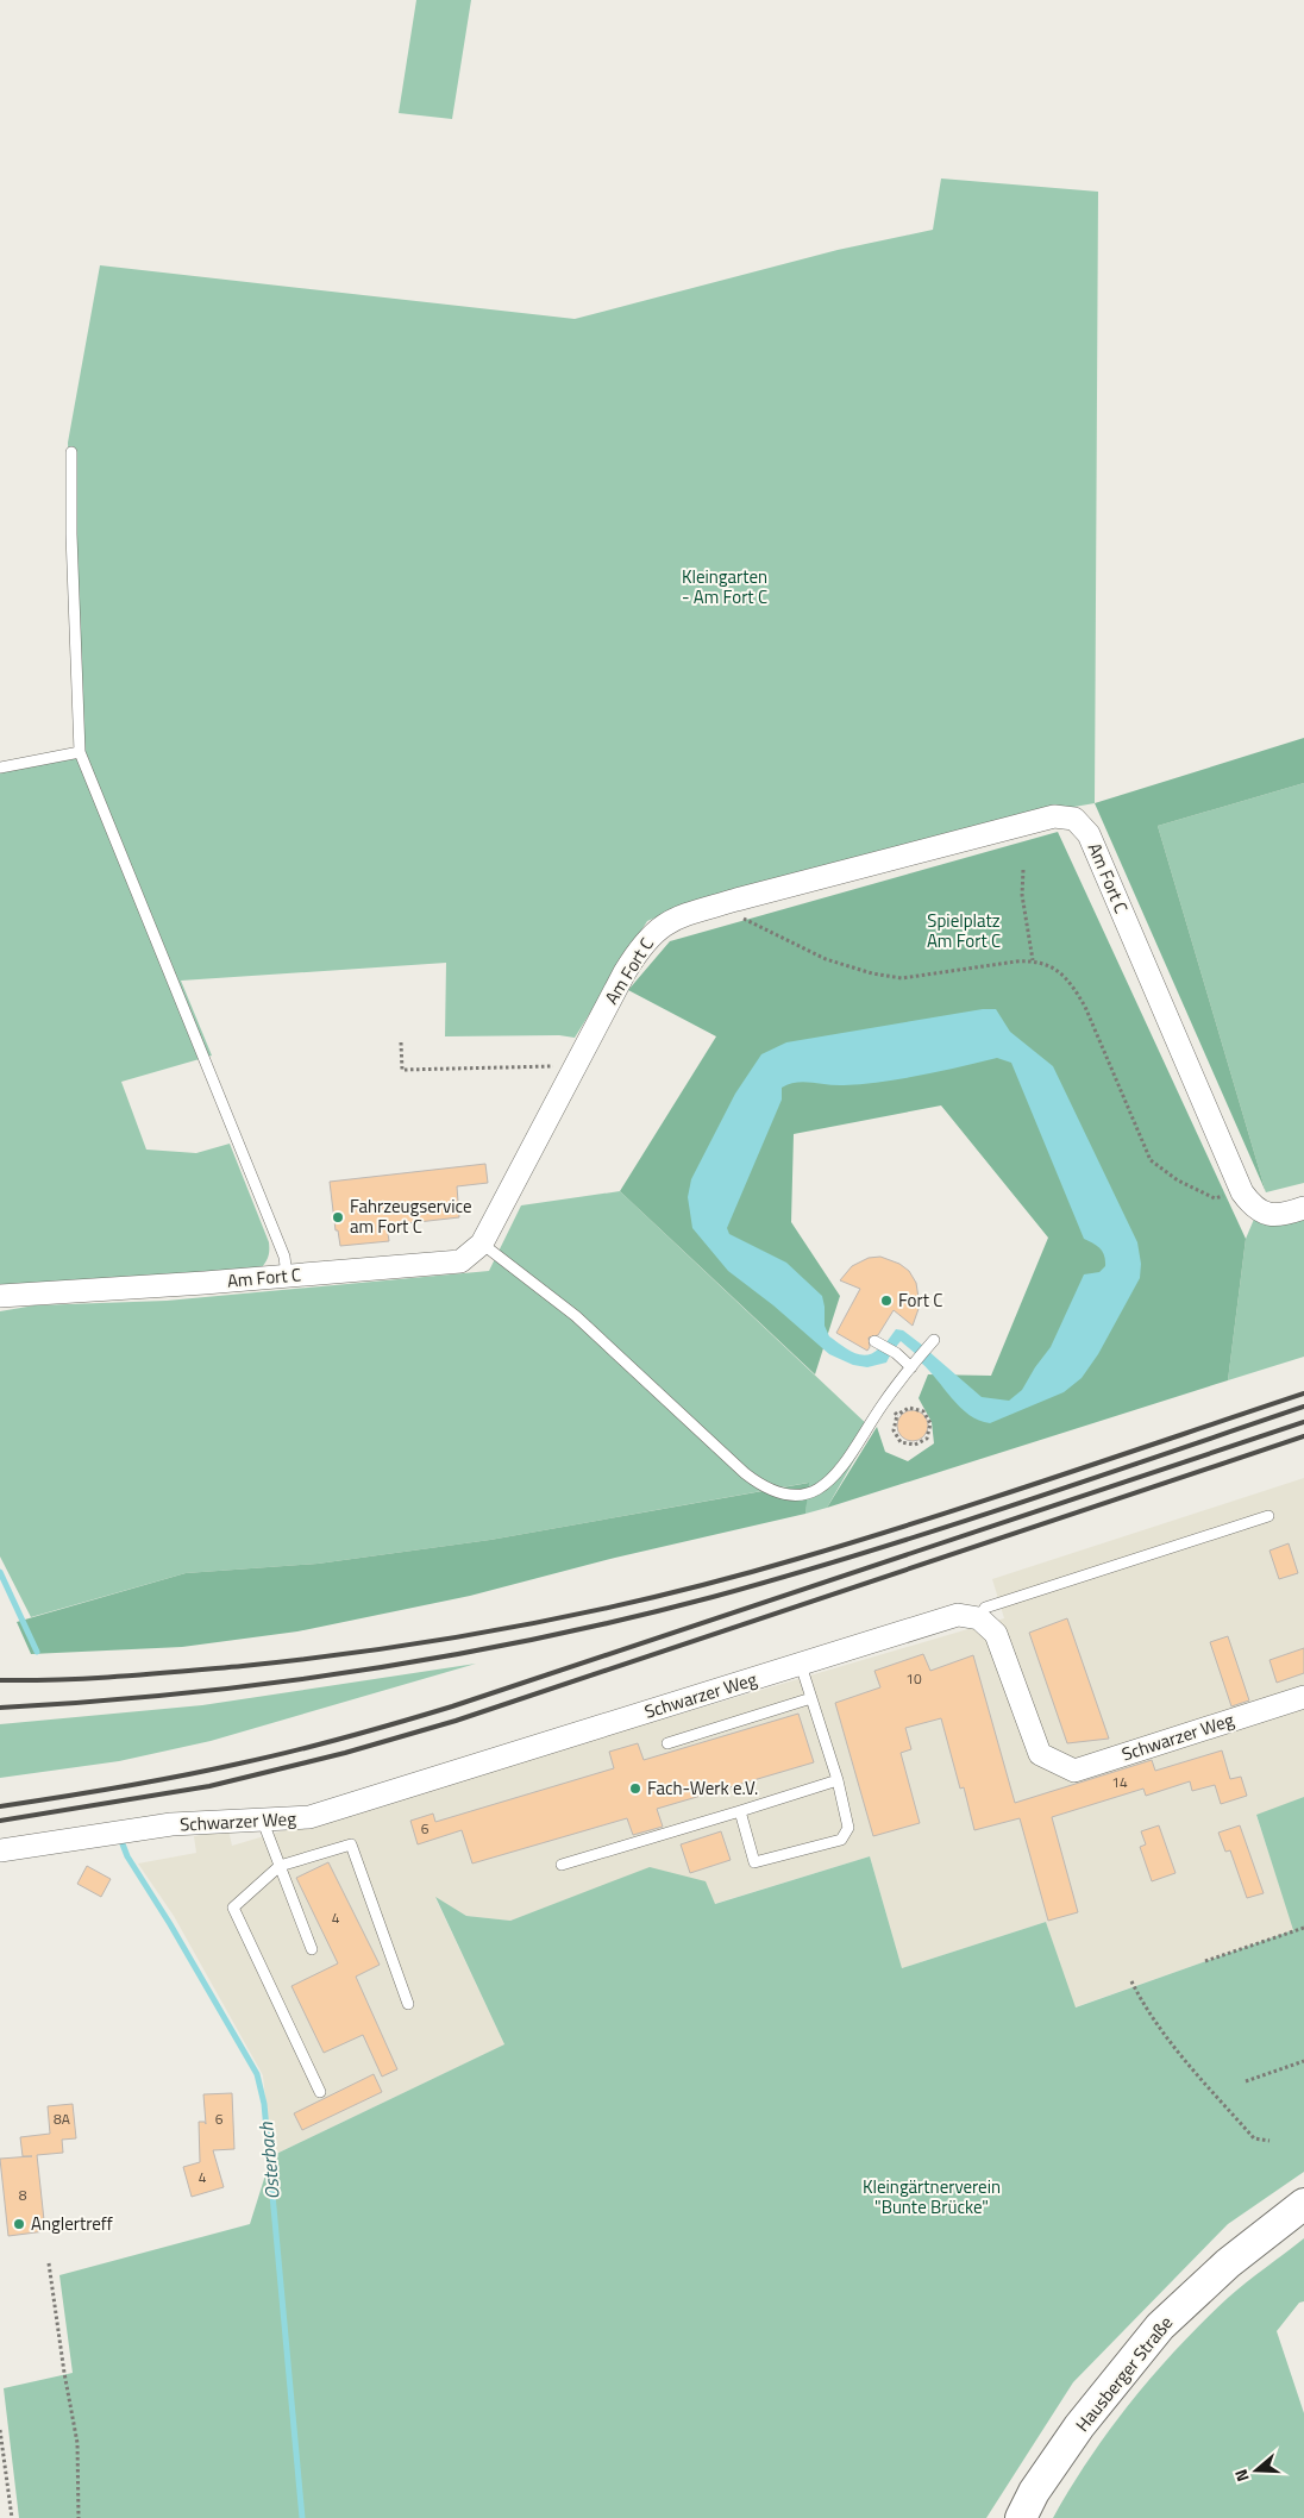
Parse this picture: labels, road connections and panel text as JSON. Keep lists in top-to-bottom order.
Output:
{
  "streets": {
    "main road": ["Hausberger Straße"],
    "street": ["Am Fort C", "Schwarzer Weg"]
  },
  "water": ["Osterbach"],
  "parks": ["Kleingarten - Am Fort C", "Spielplatz Am Fort C", "Kleingärtnerverein \"Bunte Brücke\""],
  "places": [
    "Fahrzeugservice am Fort C",
    "Fort C",
    "Fach-Werk e.V.",
    "Anglertreff"
  ],
  "house_numbers": [
    "10",
    "14",
    "6",
    "4",
    "8A",
    "6",
    "4",
    "8"
  ],
  "north": "left"
}
